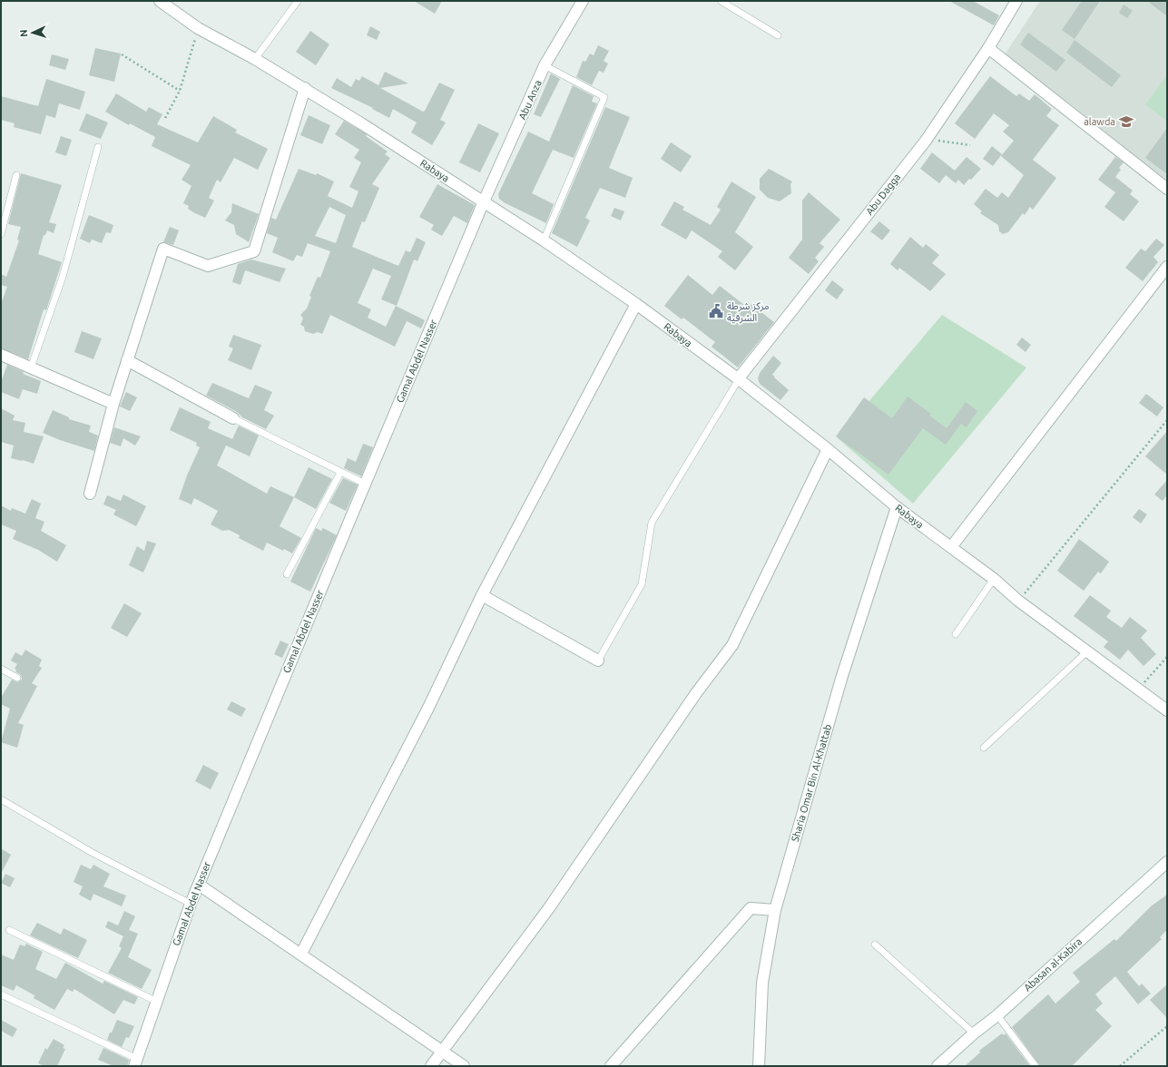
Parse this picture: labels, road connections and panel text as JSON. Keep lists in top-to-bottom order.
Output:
{
  "streets": {
    "street": [
      "Abu Anza",
      "Rabaya",
      "Abu Dagga",
      "Gamal Abdel Nasser",
      "Sharia Omar Bin Al-Khattab",
      "Abasan al-Kabira"
    ]
  },
  "crossings": [
    ["Abu Anza", "Rabaya"],
    ["Abu Anza", "Gamal Abdel Nasser"],
    ["Rabaya", "Abu Dagga"],
    ["Rabaya", "Gamal Abdel Nasser"],
    ["Rabaya", "Sharia Omar Bin Al-Khattab"]
  ],
  "places": {
    "school or university": ["alawda"],
    "public building": ["مركز شرطة الشرقية"]
  },
  "north": "left"
}
